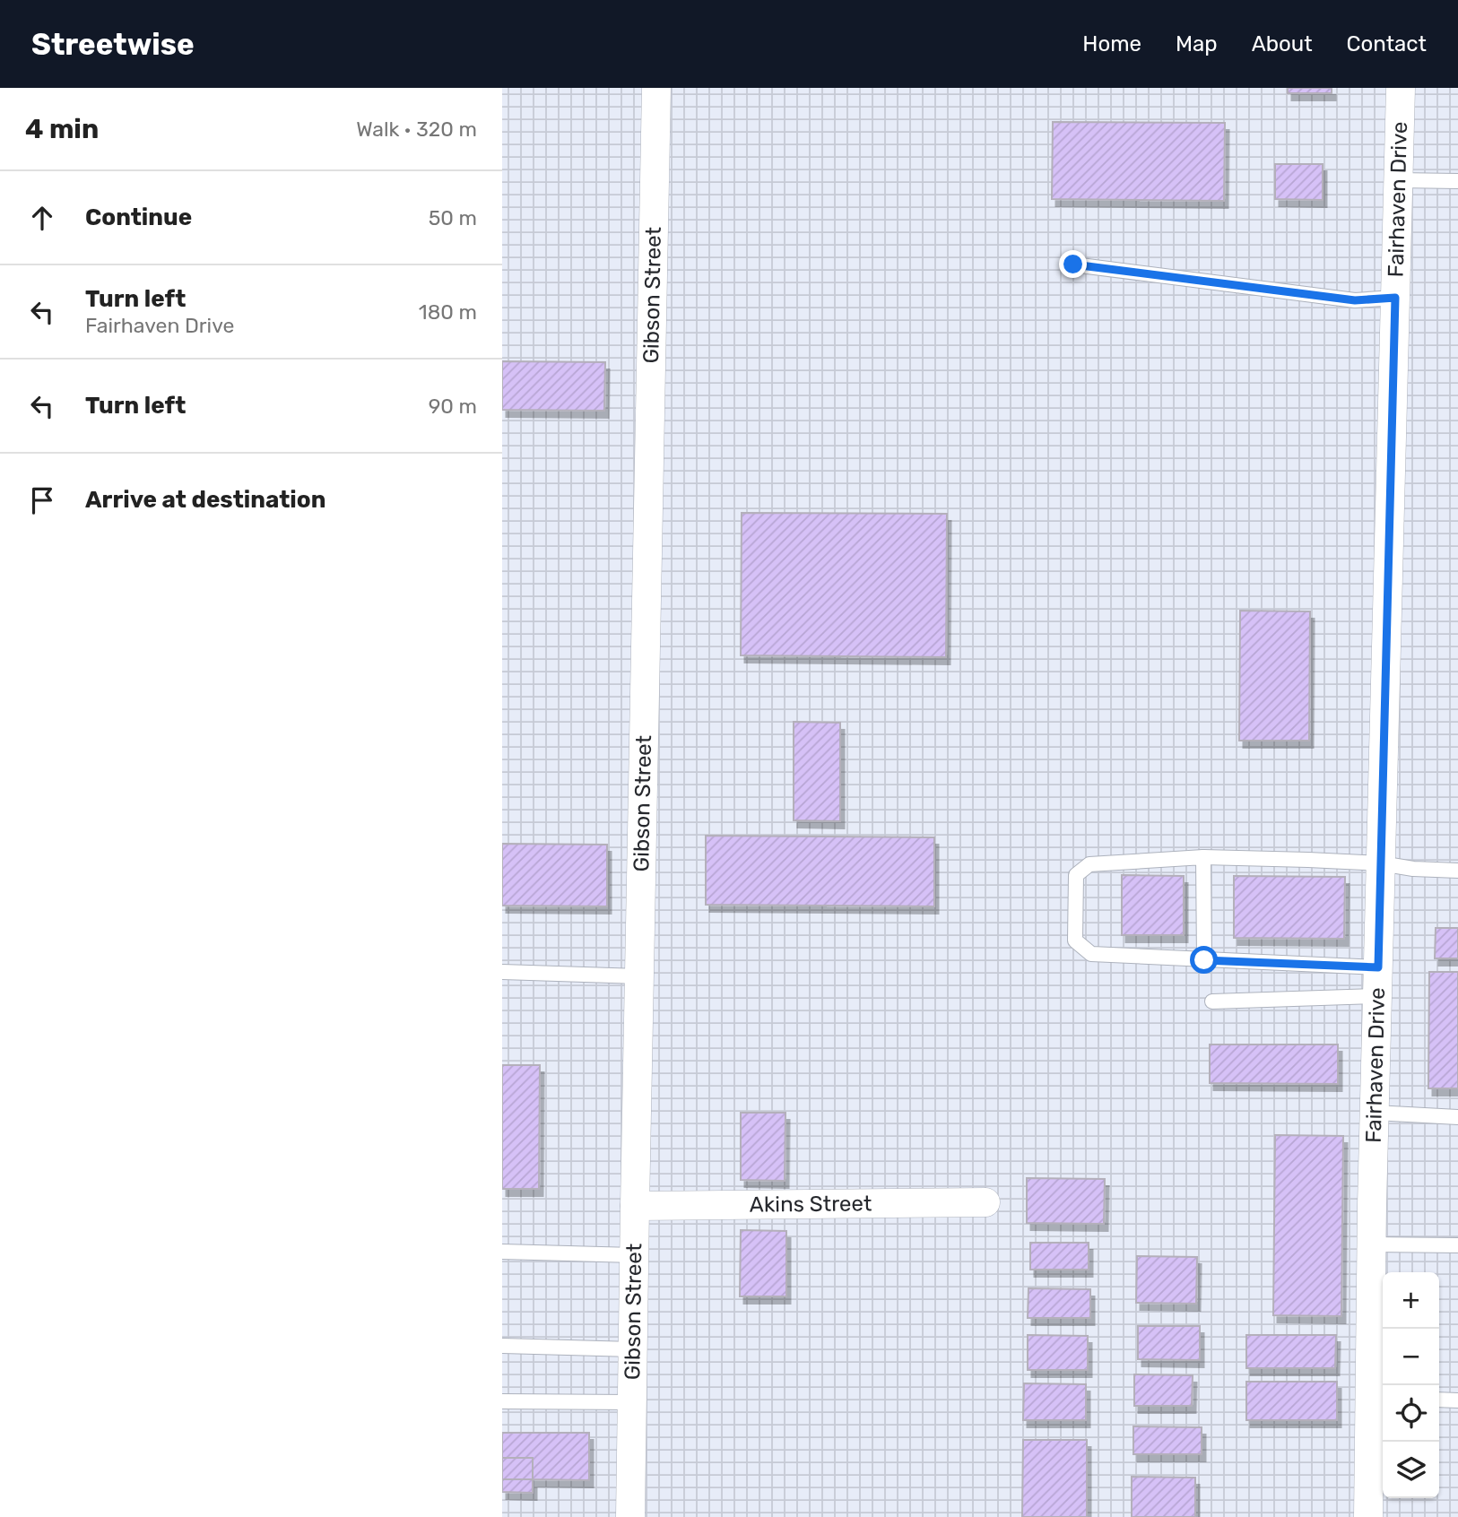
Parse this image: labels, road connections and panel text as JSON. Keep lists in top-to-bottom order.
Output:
{
  "streets": {
    "street": ["Fairhaven Drive", "Gibson Street", "Akins Street"]
  },
  "crossings": [
    ["Gibson Street", "Akins Street"]
  ],
  "page": {
    "header": "Streetwise",
    "nav": [
      "Home",
      "Map",
      "About",
      "Contact"
    ],
    "heading": ["4 min", "Walk · 320 m"],
    "list": [
      ["Continue", "50 m"],
      ["Turn left", "Fairhaven Drive", "180 m"],
      ["Turn left", "90 m"],
      "Arrive at destination"
    ],
    "map_buttons": ["+", "−"]
  }
}
